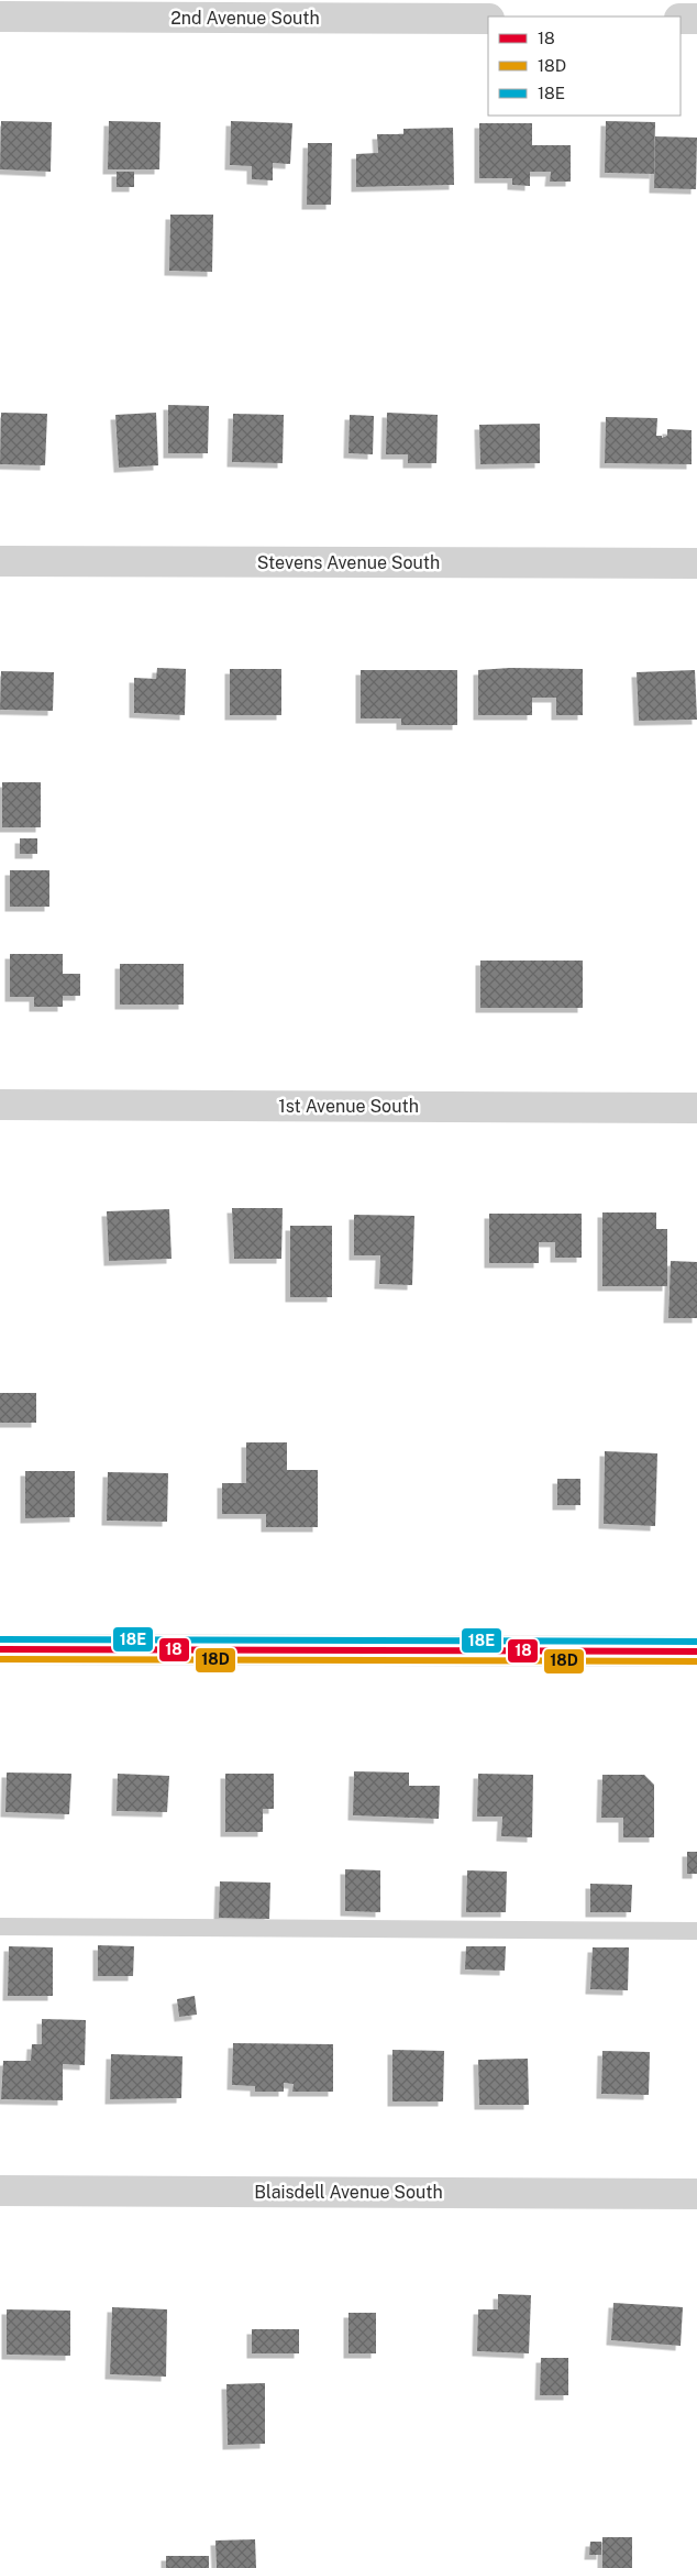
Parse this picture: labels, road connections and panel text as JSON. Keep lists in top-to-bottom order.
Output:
{
  "streets": {
    "street": [
      "2nd Avenue South",
      "Stevens Avenue South",
      "1st Avenue South",
      "Blaisdell Avenue South"
    ]
  },
  "lines": ["transit line 18E", "transit line 18", "transit line 18D"],
  "legend": ["18", "18D", "18E"]
}
